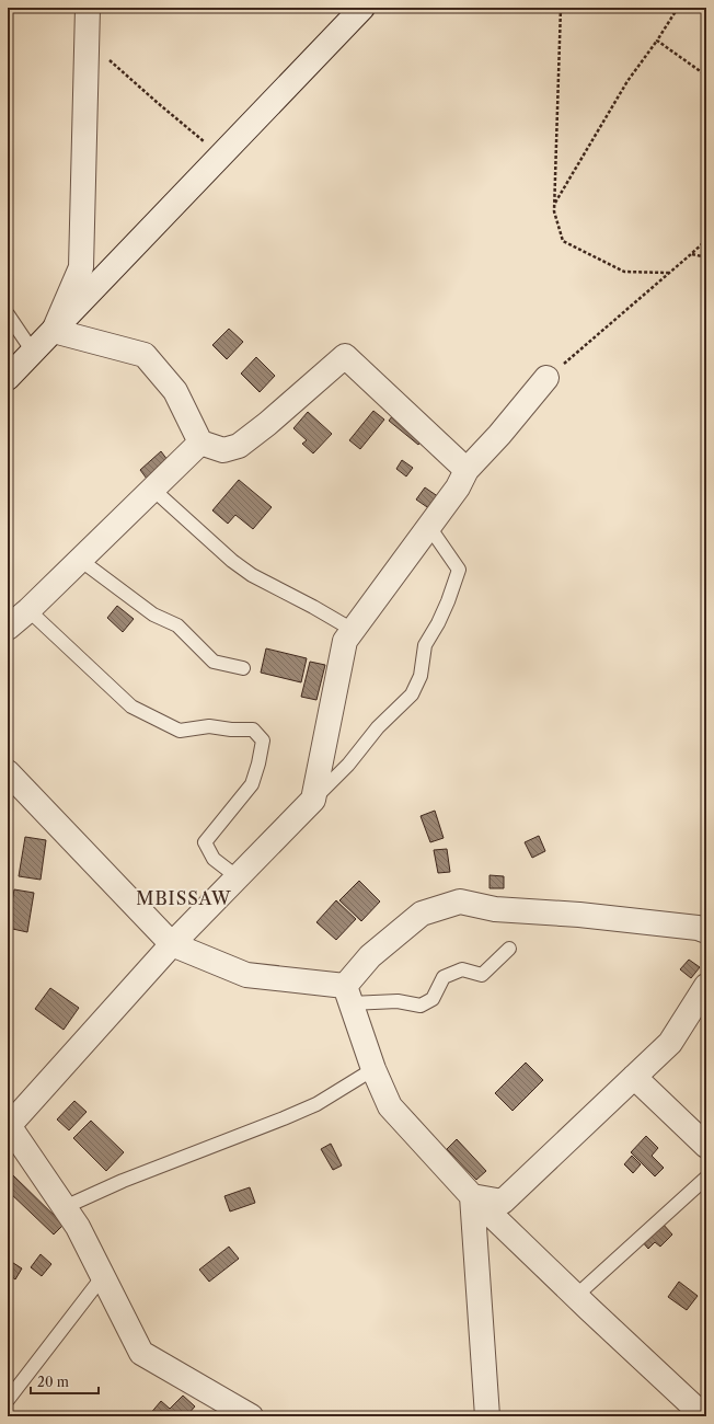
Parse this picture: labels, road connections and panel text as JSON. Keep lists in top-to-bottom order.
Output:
{
  "districts": ["MBISSAW"],
  "scale_bar": "20 m"
}
